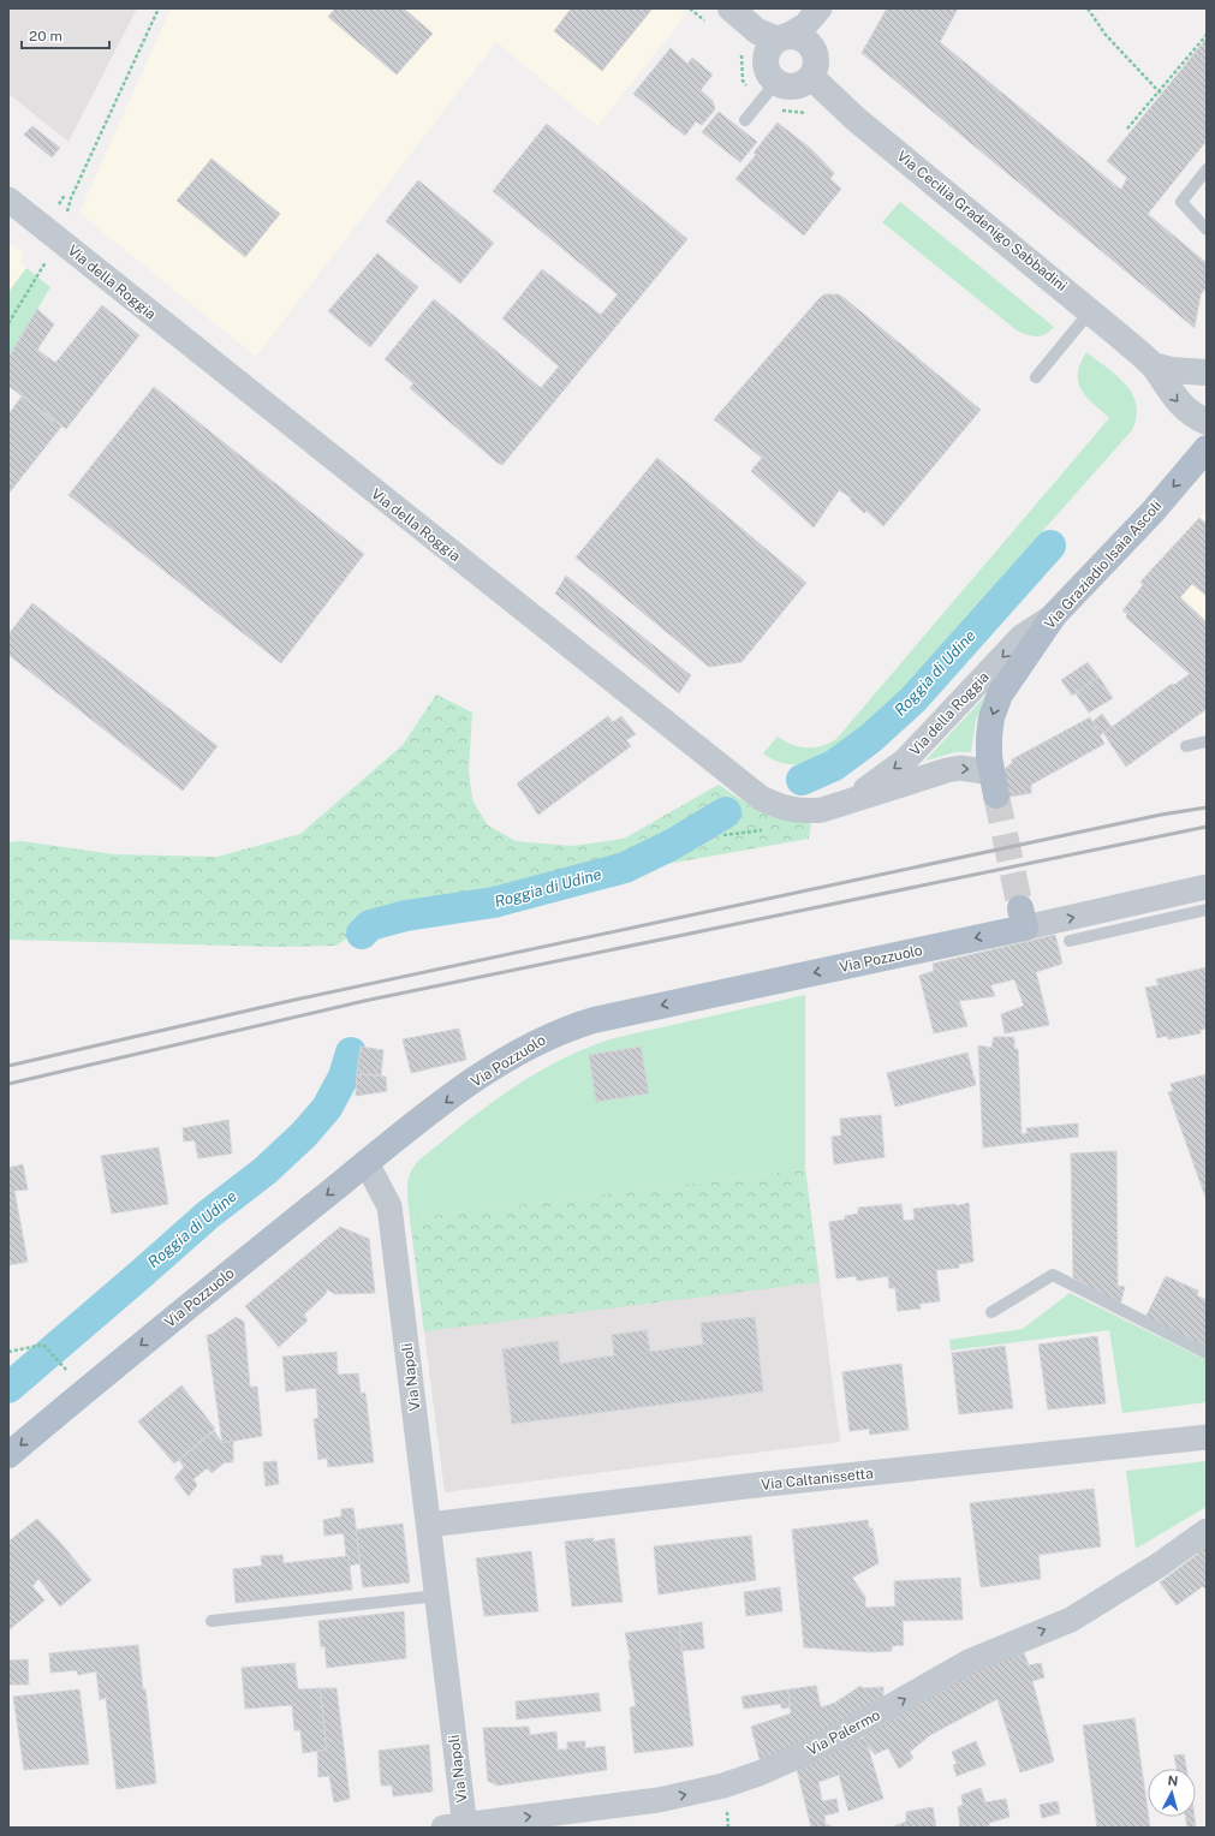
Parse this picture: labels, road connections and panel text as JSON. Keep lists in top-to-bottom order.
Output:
{
  "streets": {
    "main road": ["Via Graziadio Isaia Ascoli", "Via Pozzuolo"],
    "street": [
      "Via Cecilia Gradenigo Sabbadini",
      "Via della Roggia",
      "Via Napoli",
      "Via Caltanissetta",
      "Via Palermo"
    ]
  },
  "crossings": [
    ["Via della Roggia", "Via Graziadio Isaia Ascoli"],
    ["Via Pozzuolo", "Via Napoli"],
    ["Via Napoli", "Via Caltanissetta"],
    ["Via Napoli", "Via Palermo"]
  ],
  "one_way": ["Via Graziadio Isaia Ascoli", "Via Palermo"],
  "water": ["Roggia di Udine"],
  "scale_bar": "20 m",
  "north": "top"
}
